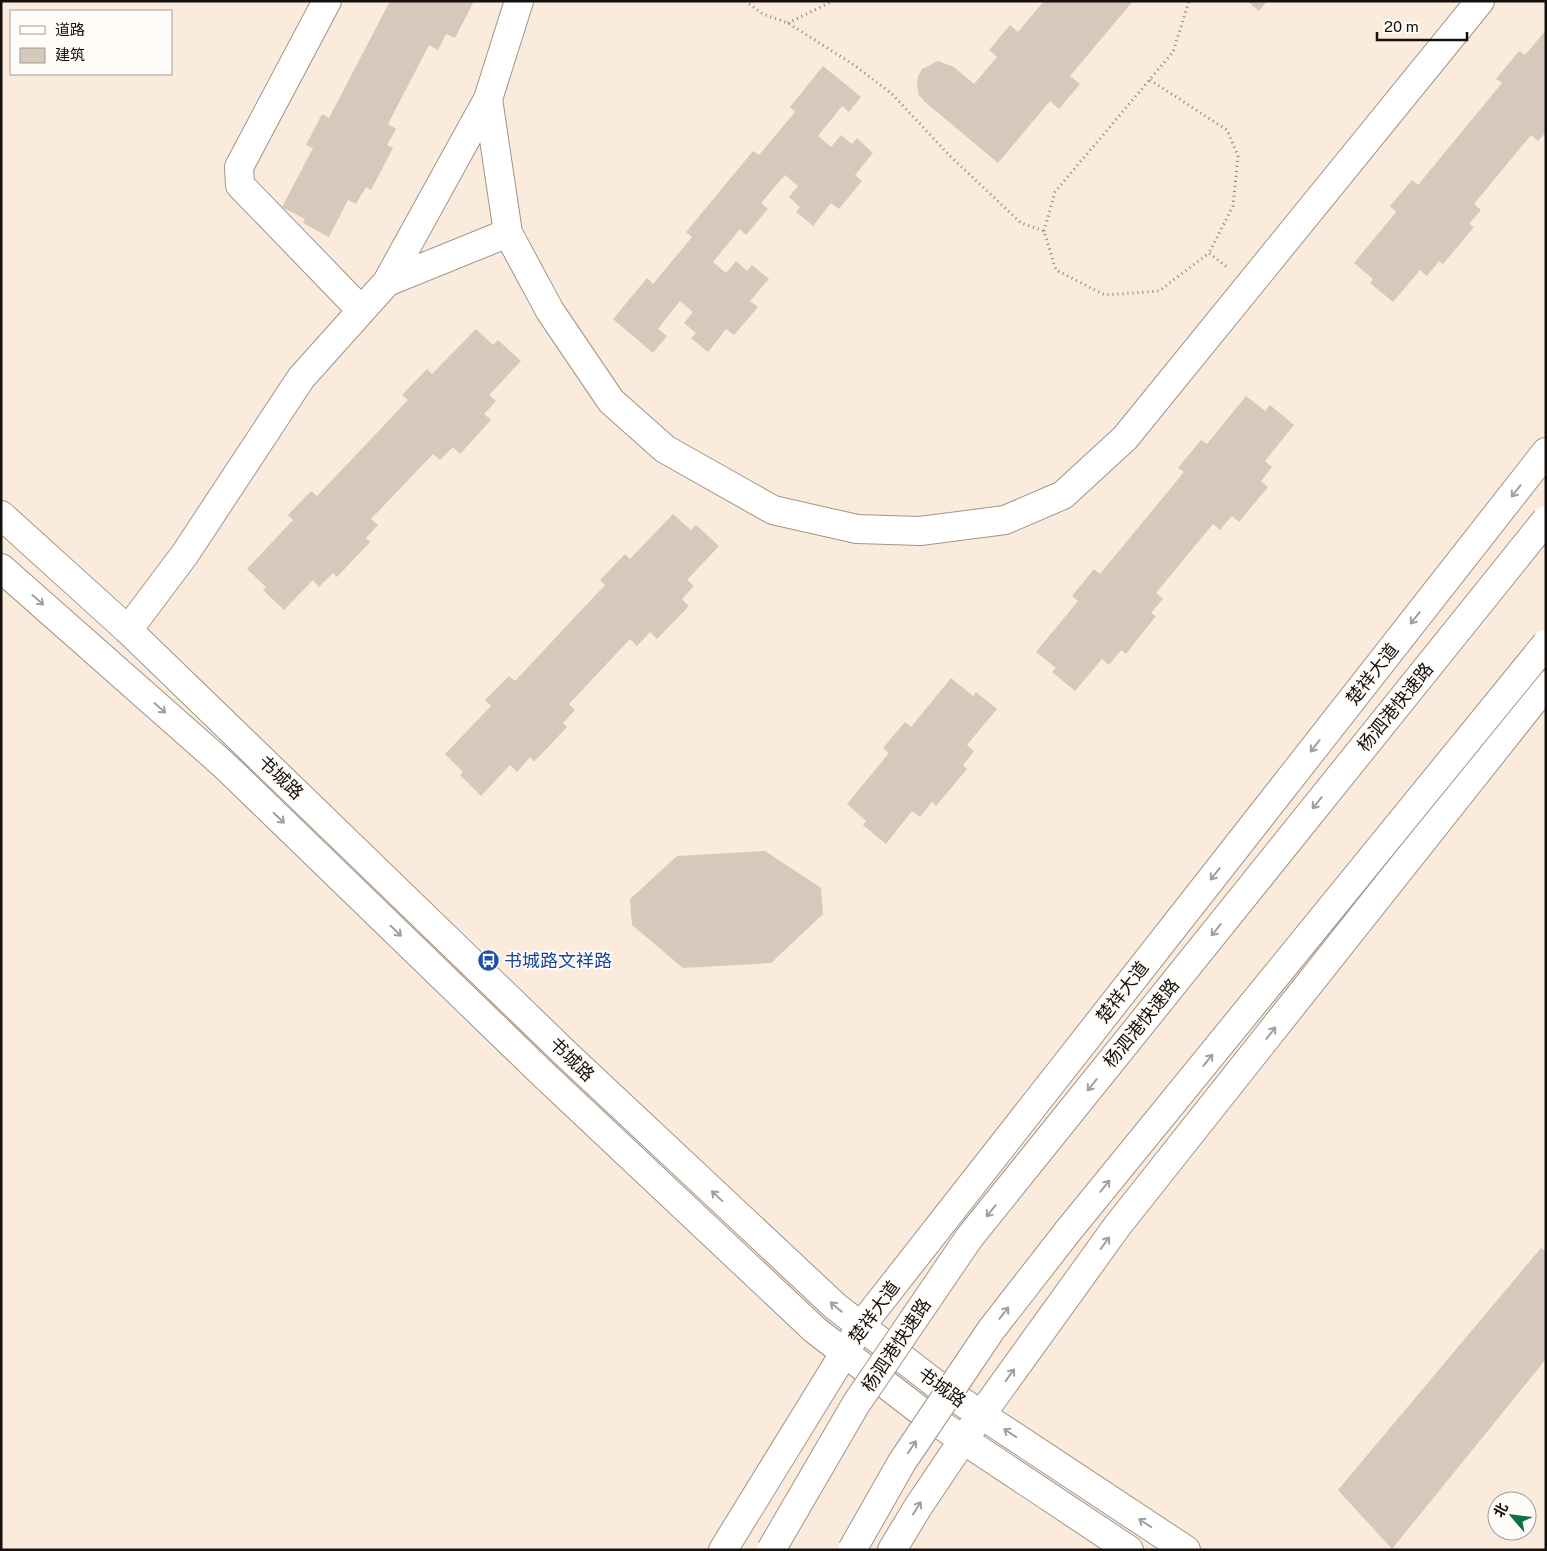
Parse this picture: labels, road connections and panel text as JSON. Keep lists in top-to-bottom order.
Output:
{
  "streets": {
    "main road": ["楚祥大道", "杨泗港快速路", "书城路"]
  },
  "crossings": [
    ["楚祥大道", "书城路"]
  ],
  "places": {
    "bus stop": ["书城路文祥路"]
  },
  "legend": ["道路", "建筑"],
  "scale_bar": "20 m",
  "north": "top left"
}
